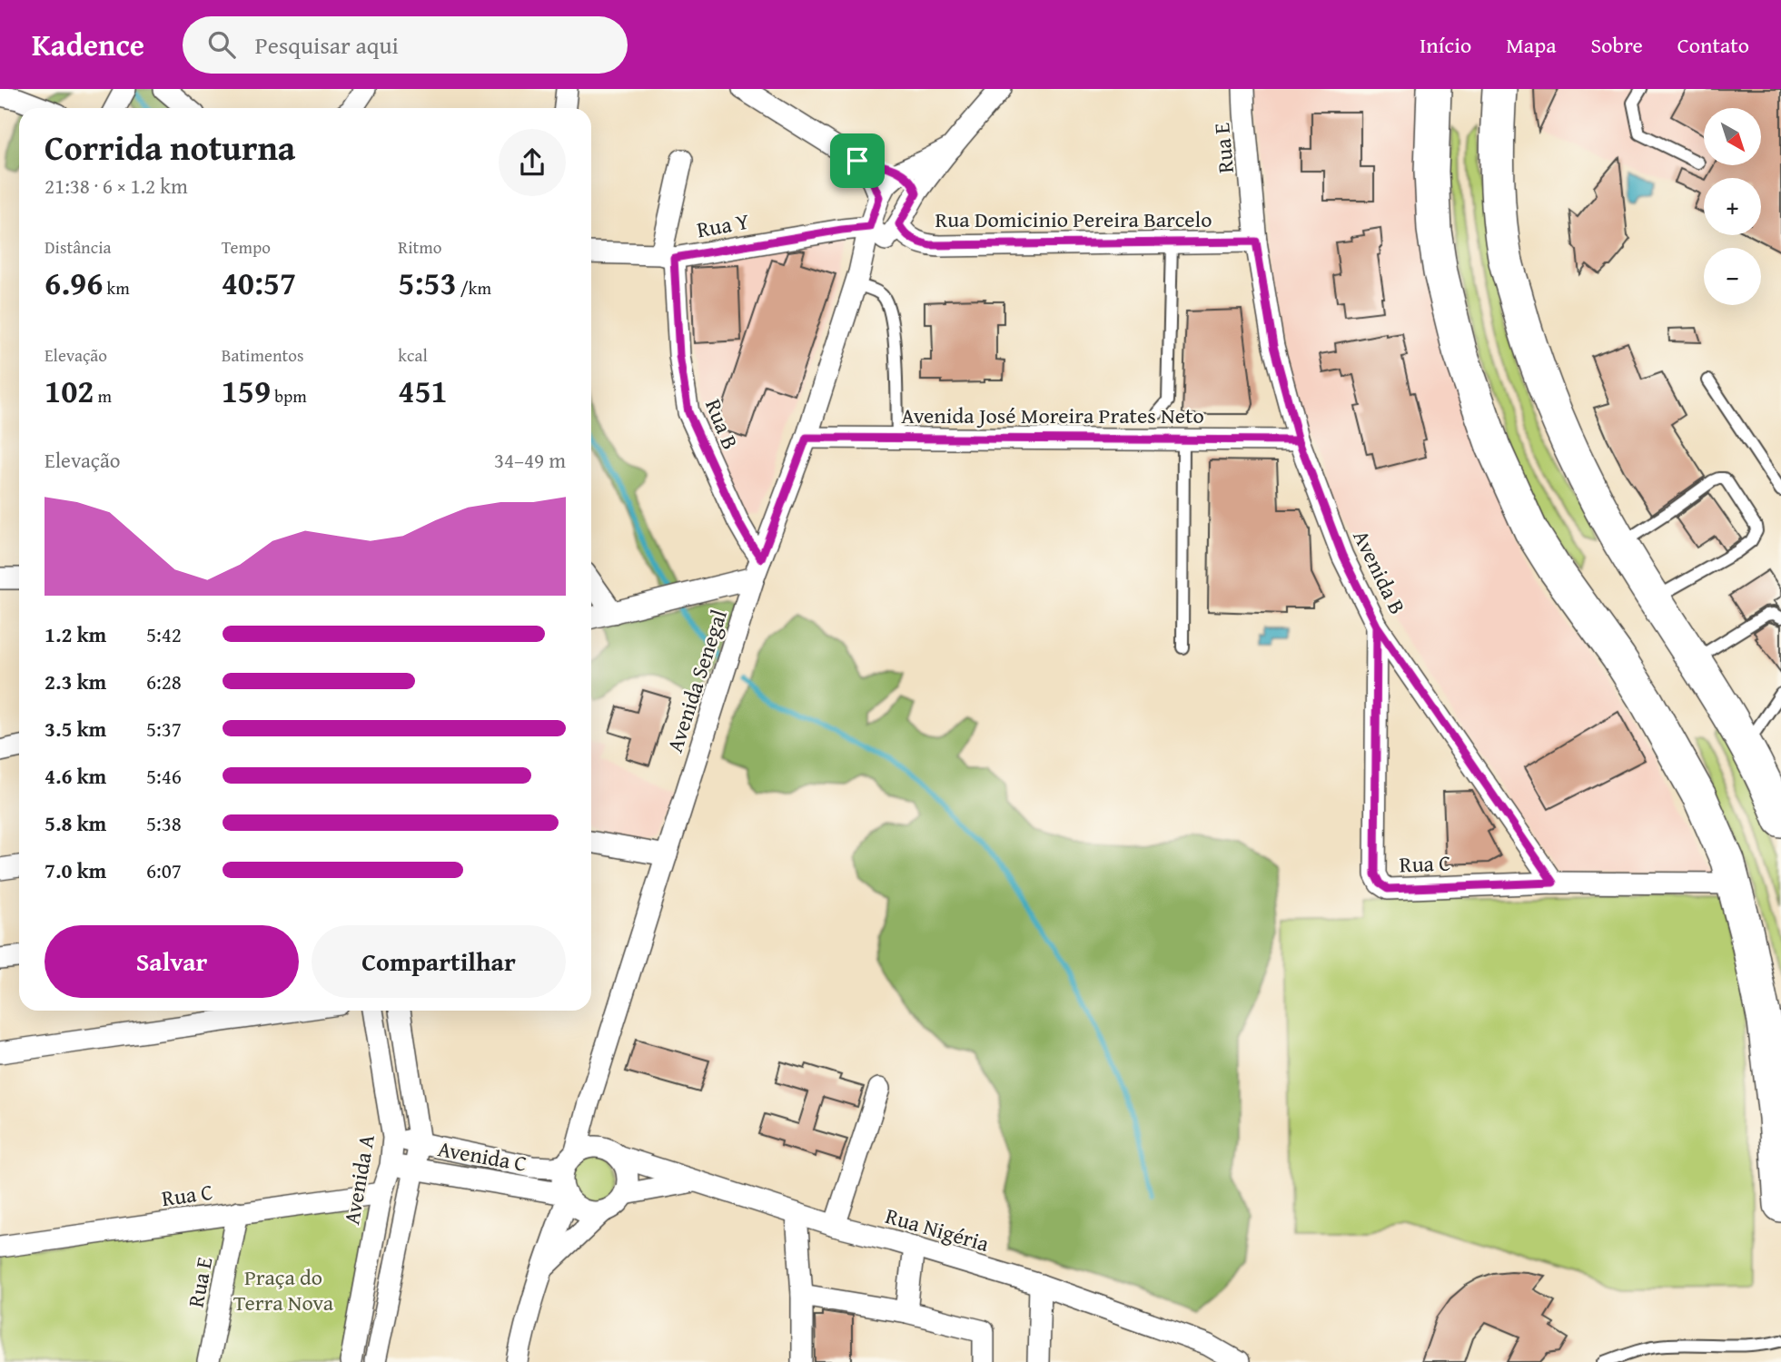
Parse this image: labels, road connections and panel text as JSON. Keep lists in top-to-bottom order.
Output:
{
  "streets": {
    "street": [
      "Rua E",
      "Rua Domicinio Pereira Barcelo",
      "Rua Y",
      "Avenida José Moreira Prates Neto",
      "Rua B",
      "Avenida B",
      "Avenida Senegal",
      "Rua C",
      "Avenida C",
      "Avenida A",
      "Rua Nigéria"
    ]
  },
  "crossings": [
    ["Rua E", "Rua Domicinio Pereira Barcelo"],
    ["Rua E", "Avenida B"],
    ["Rua E", "Rua C"],
    ["Rua Domicinio Pereira Barcelo", "Rua Y"],
    ["Rua Domicinio Pereira Barcelo", "Avenida B"],
    ["Rua Domicinio Pereira Barcelo", "Avenida Senegal"],
    ["Rua Y", "Rua B"],
    ["Rua Y", "Avenida Senegal"],
    ["Avenida José Moreira Prates Neto", "Avenida B"],
    ["Avenida José Moreira Prates Neto", "Avenida Senegal"],
    ["Rua B", "Avenida Senegal"],
    ["Avenida B", "Rua C"],
    ["Avenida Senegal", "Avenida C"],
    ["Avenida Senegal", "Rua Nigéria"],
    ["Rua C", "Avenida A"],
    ["Avenida C", "Avenida A"],
    ["Avenida C", "Rua Nigéria"]
  ],
  "parks": ["Praça do Terra Nova"],
  "north": "bottom right",
  "page": {
    "header": "Kadence",
    "search": "Pesquisar aqui",
    "nav": [
      "Início",
      "Mapa",
      "Sobre",
      "Contato"
    ],
    "map_buttons": ["+", "−"],
    "heading": ["Corrida noturna", "21:38 · 6 × 1.2 km"],
    "stats": [
      ["Distância", "6.96 km"],
      ["Tempo", "40:57"],
      ["Ritmo", "5:53 /km"],
      ["Elevação", "102 m"],
      ["Batimentos", "159 bpm"],
      ["kcal", "451"]
    ],
    "chart": ["Elevação", "34–49 m"],
    "list": [
      {
        "name": "1.2 km",
        "note": "5:42"
      },
      {
        "name": "2.3 km",
        "note": "6:28"
      },
      {
        "name": "3.5 km",
        "note": "5:37"
      },
      {
        "name": "4.6 km",
        "note": "5:46"
      },
      {
        "name": "5.8 km",
        "note": "5:38"
      },
      {
        "name": "7.0 km",
        "note": "6:07"
      }
    ],
    "buttons": ["Salvar", "Compartilhar"]
  }
}
